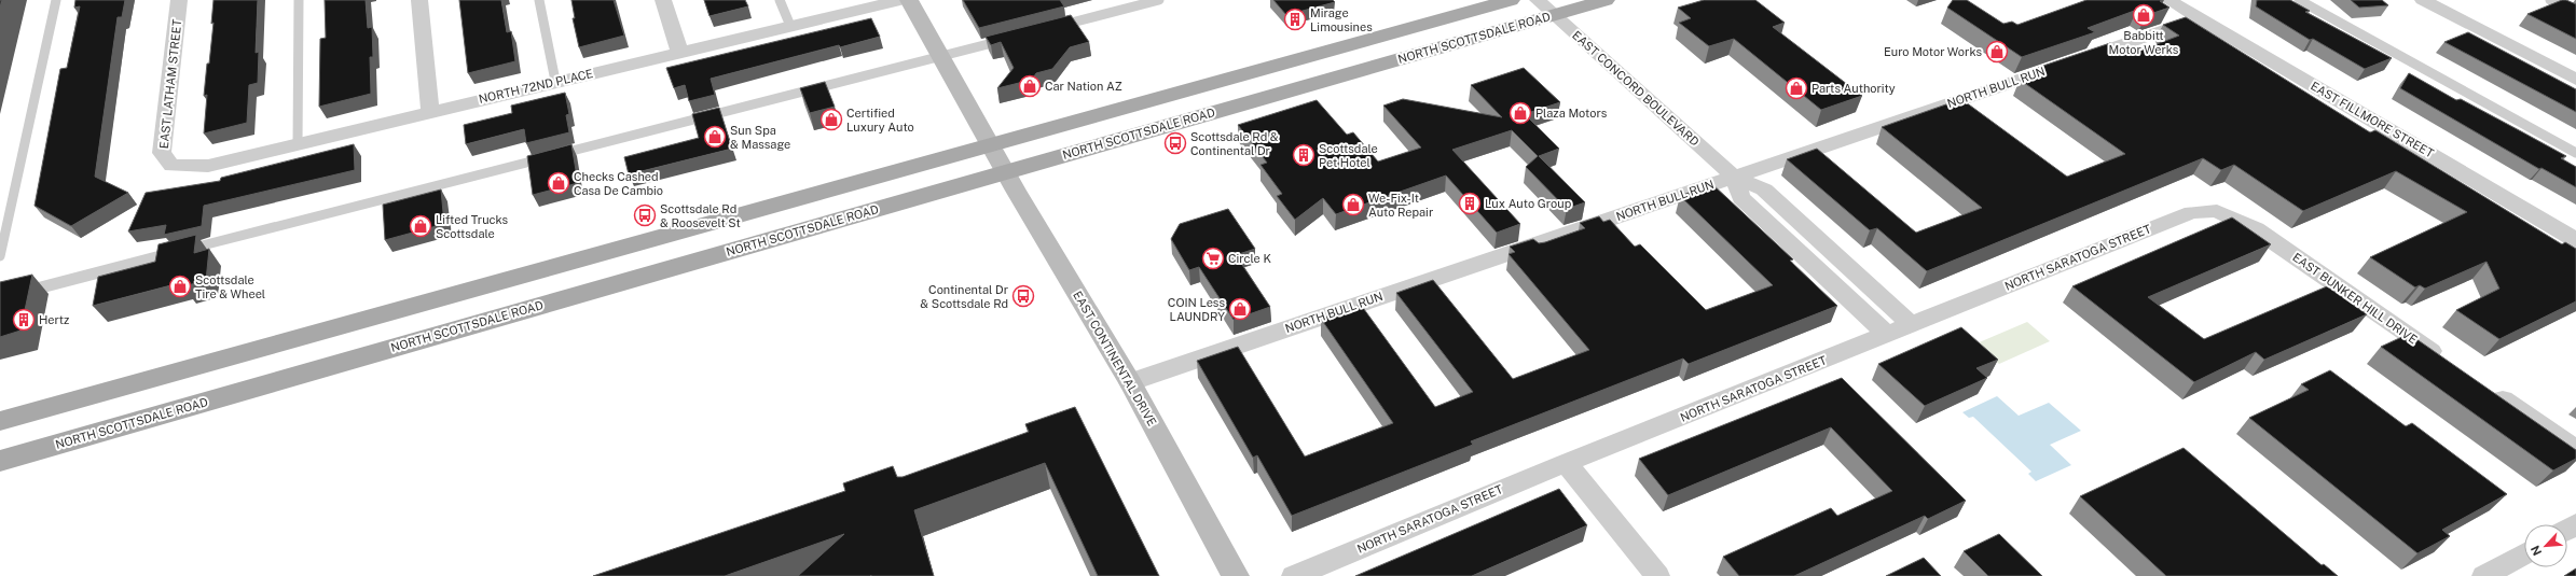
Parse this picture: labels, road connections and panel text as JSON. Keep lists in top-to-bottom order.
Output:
{
  "streets": {
    "main road": ["NORTH SCOTTSDALE ROAD"],
    "street": [
      "EAST LATHAM STREET",
      "NORTH 72ND PLACE",
      "NORTH BULL RUN",
      "EAST CONCORD BOULEVARD",
      "EAST FILLMORE STREET",
      "NORTH SARATOGA STREET",
      "EAST BUNKER HILL DRIVE",
      "EAST CONTINENTAL DRIVE"
    ]
  },
  "crossings": [
    ["NORTH SCOTTSDALE ROAD", "EAST CONCORD BOULEVARD"],
    ["NORTH SCOTTSDALE ROAD", "EAST CONTINENTAL DRIVE"],
    ["EAST LATHAM STREET", "NORTH 72ND PLACE"],
    ["NORTH BULL RUN", "EAST CONCORD BOULEVARD"],
    ["NORTH BULL RUN", "EAST FILLMORE STREET"],
    ["NORTH BULL RUN", "EAST CONTINENTAL DRIVE"],
    ["EAST CONCORD BOULEVARD", "NORTH SARATOGA STREET"],
    ["NORTH SARATOGA STREET", "EAST BUNKER HILL DRIVE"]
  ],
  "places": {
    "shop": [
      "Babbitt Motor Werks",
      "Euro Motor Works",
      "Car Nation AZ",
      "Parts Authority",
      "Plaza Motors",
      "Certified Luxury Auto",
      "Sun Spa & Massage",
      "Checks Cashed Casa De Cambio",
      "We-Fix-It Auto Repair",
      "Lifted Trucks Scottsdale",
      "Scottsdale Tire & Wheel",
      "COIN Less LAUNDRY"
    ],
    "building": [
      "Mirage Limousines",
      "Scottsdale Pet Hotel",
      "Lux Auto Group",
      "Hertz"
    ],
    "bus stop": ["Scottsdale Rd & Continental Dr", "Scottsdale Rd & Roosevelt St", "Continental Dr & Scottsdale Rd"],
    "supermarket": ["Circle K"]
  },
  "north": "bottom left"
}
